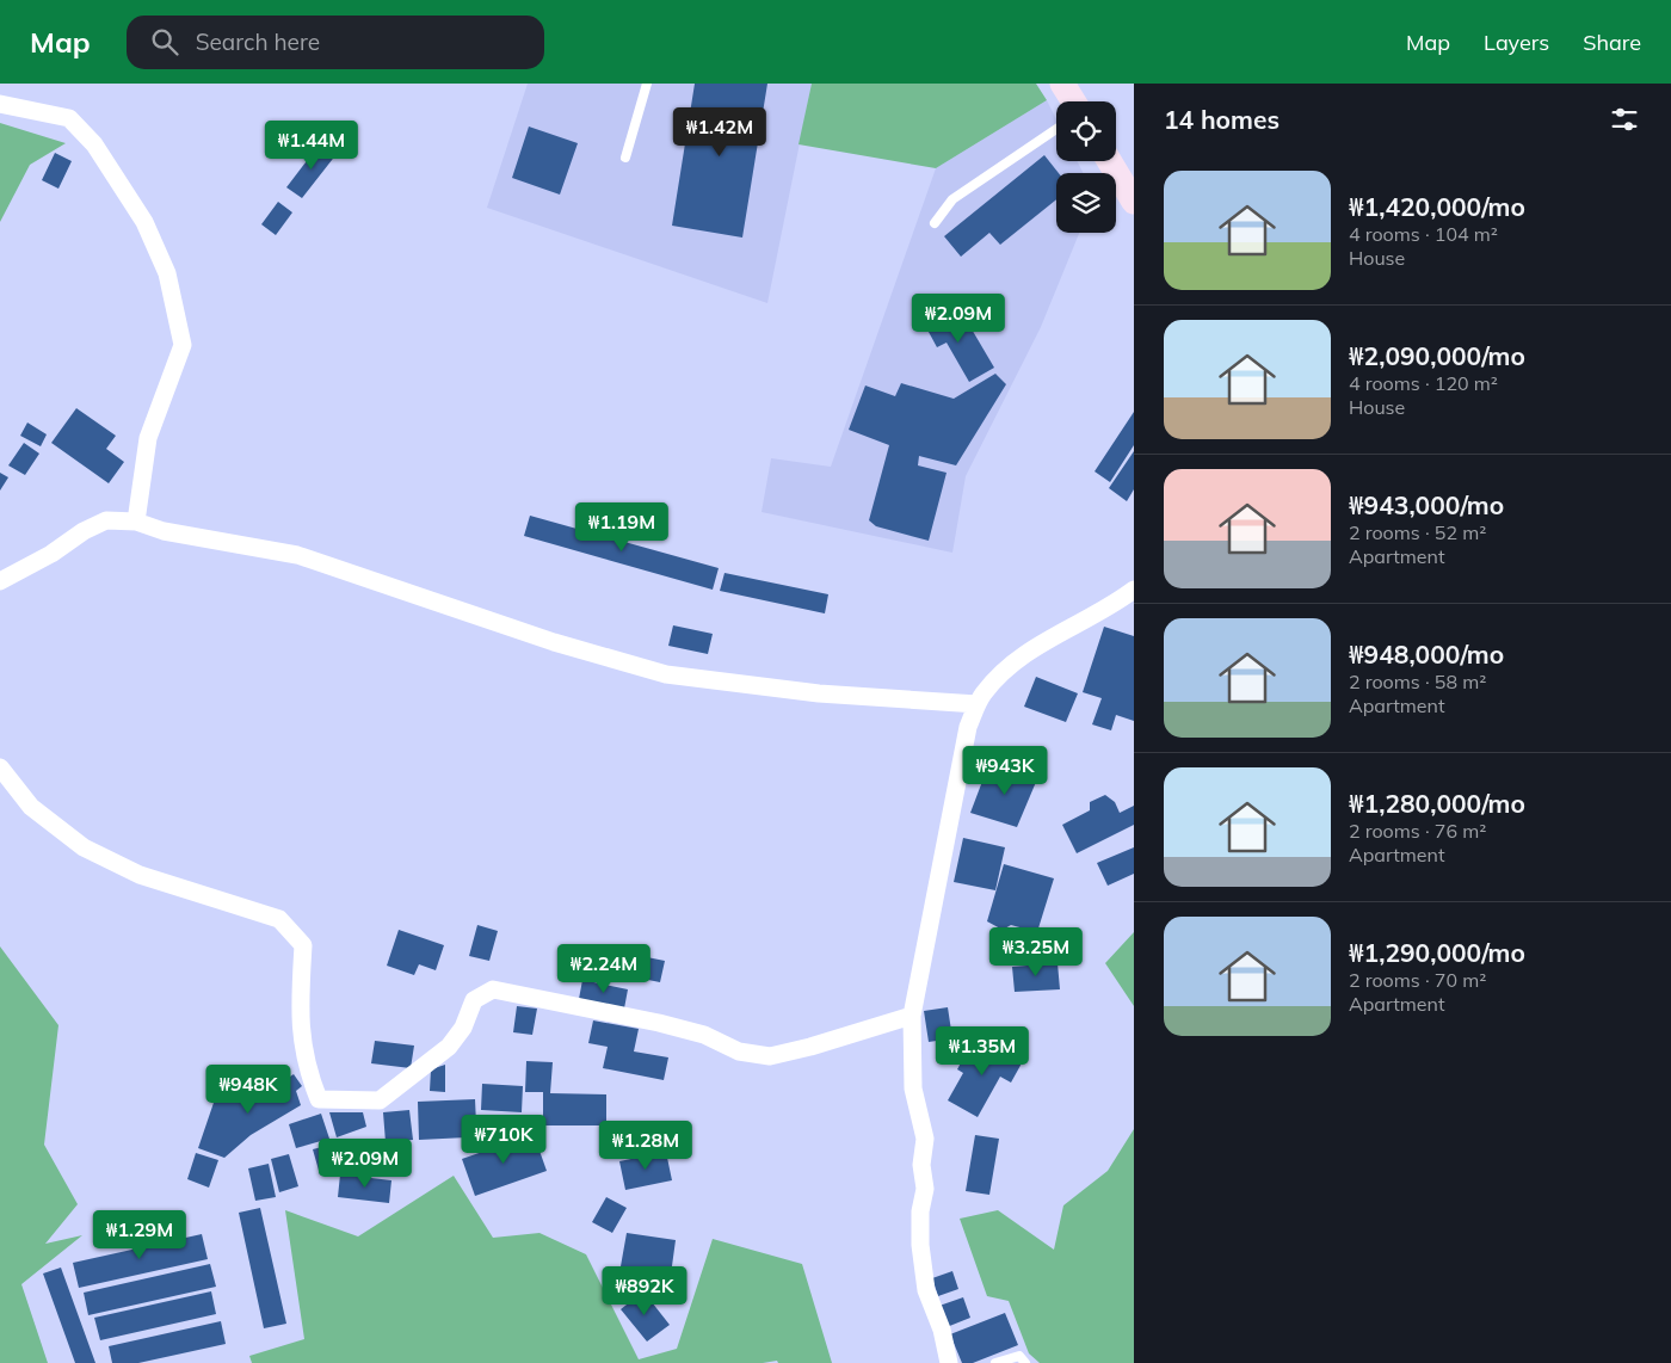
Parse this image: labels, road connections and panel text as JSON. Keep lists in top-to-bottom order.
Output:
{
  "page": {
    "header": "Map",
    "search": "Search here",
    "nav": ["Map", "Layers", "Share"],
    "heading": "14 homes",
    "price": [
      "₩1.42M",
      "₩1.44M",
      "₩2.09M",
      "₩1.19M",
      "₩943K",
      "₩3.25M",
      "₩2.24M",
      "₩1.35M",
      "₩948K",
      "₩710K",
      "₩1.28M",
      "₩2.09M",
      "₩1.29M",
      "₩892K"
    ],
    "list": [
      {
        "name": "₩1,420,000/mo",
        "note": "4 rooms · 104 m² · House"
      },
      {
        "name": "₩2,090,000/mo",
        "note": "4 rooms · 120 m² · House"
      },
      {
        "name": "₩943,000/mo",
        "note": "2 rooms · 52 m² · Apartment"
      },
      {
        "name": "₩948,000/mo",
        "note": "2 rooms · 58 m² · Apartment"
      },
      {
        "name": "₩1,280,000/mo",
        "note": "2 rooms · 76 m² · Apartment"
      },
      {
        "name": "₩1,290,000/mo",
        "note": "2 rooms · 70 m² · Apartment"
      }
    ]
  }
}
